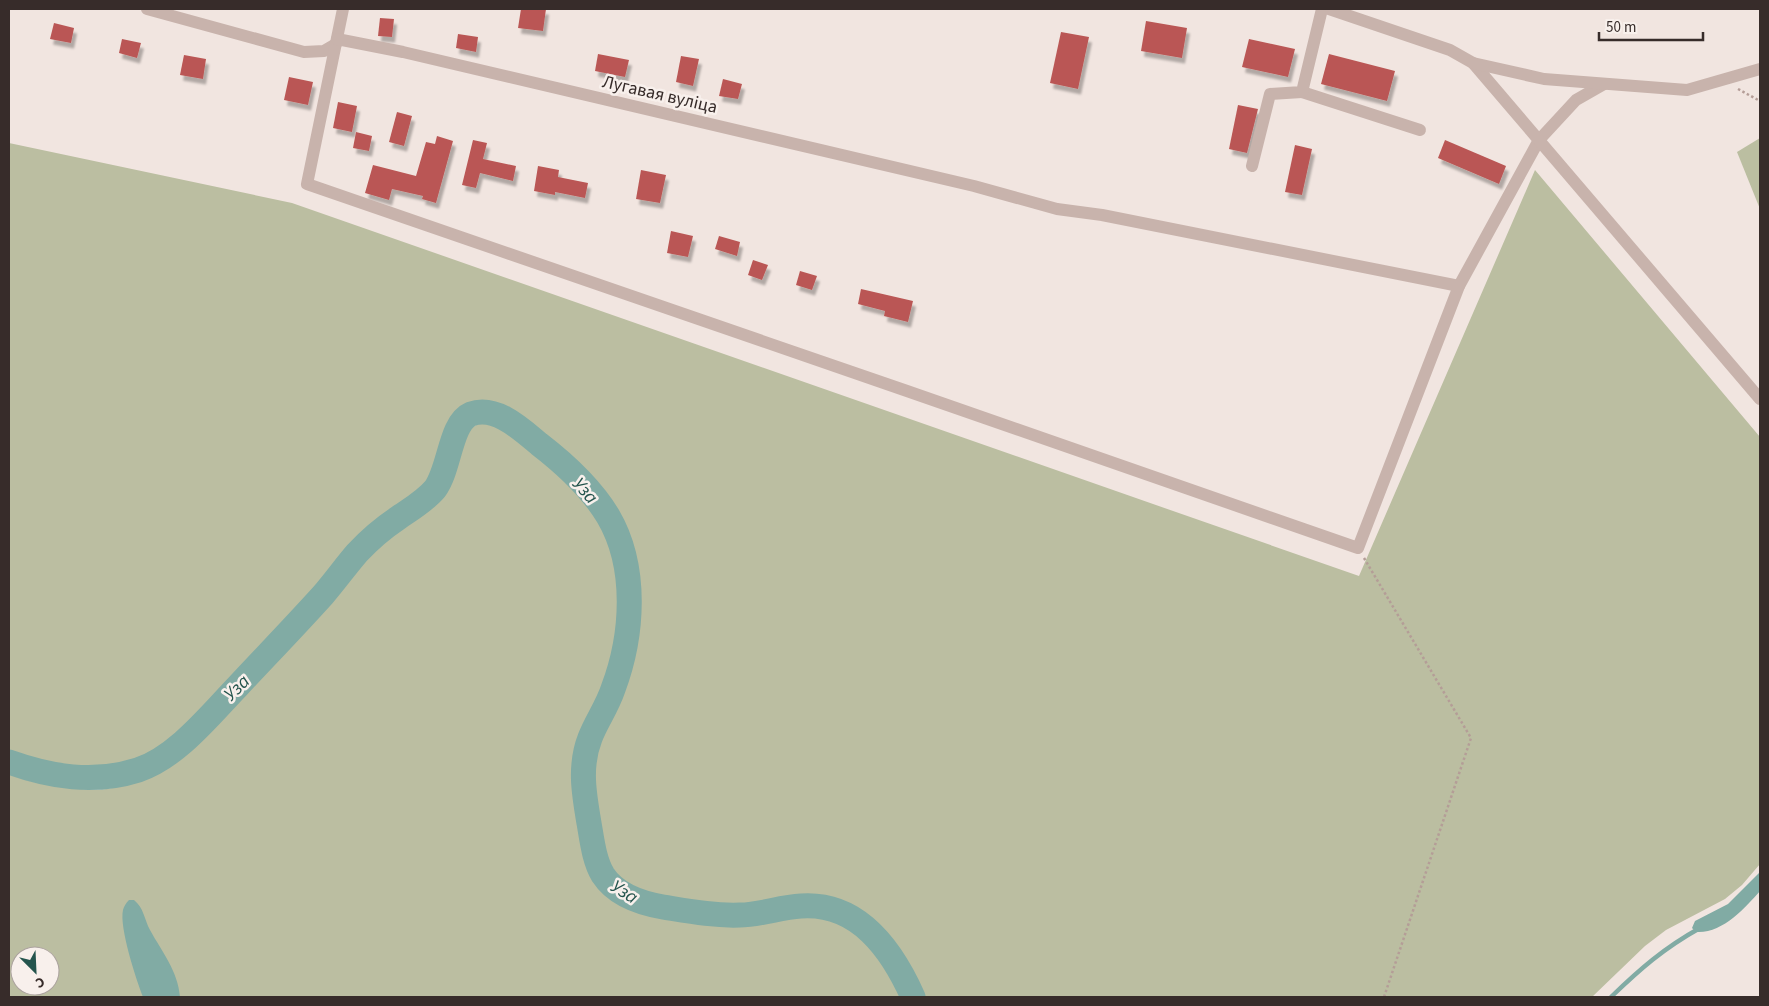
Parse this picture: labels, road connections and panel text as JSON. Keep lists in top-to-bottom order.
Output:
{
  "streets": {
    "street": ["Лугавая вуліца"]
  },
  "water": ["Уза"],
  "scale_bar": "50 m",
  "north": "bottom right"
}
